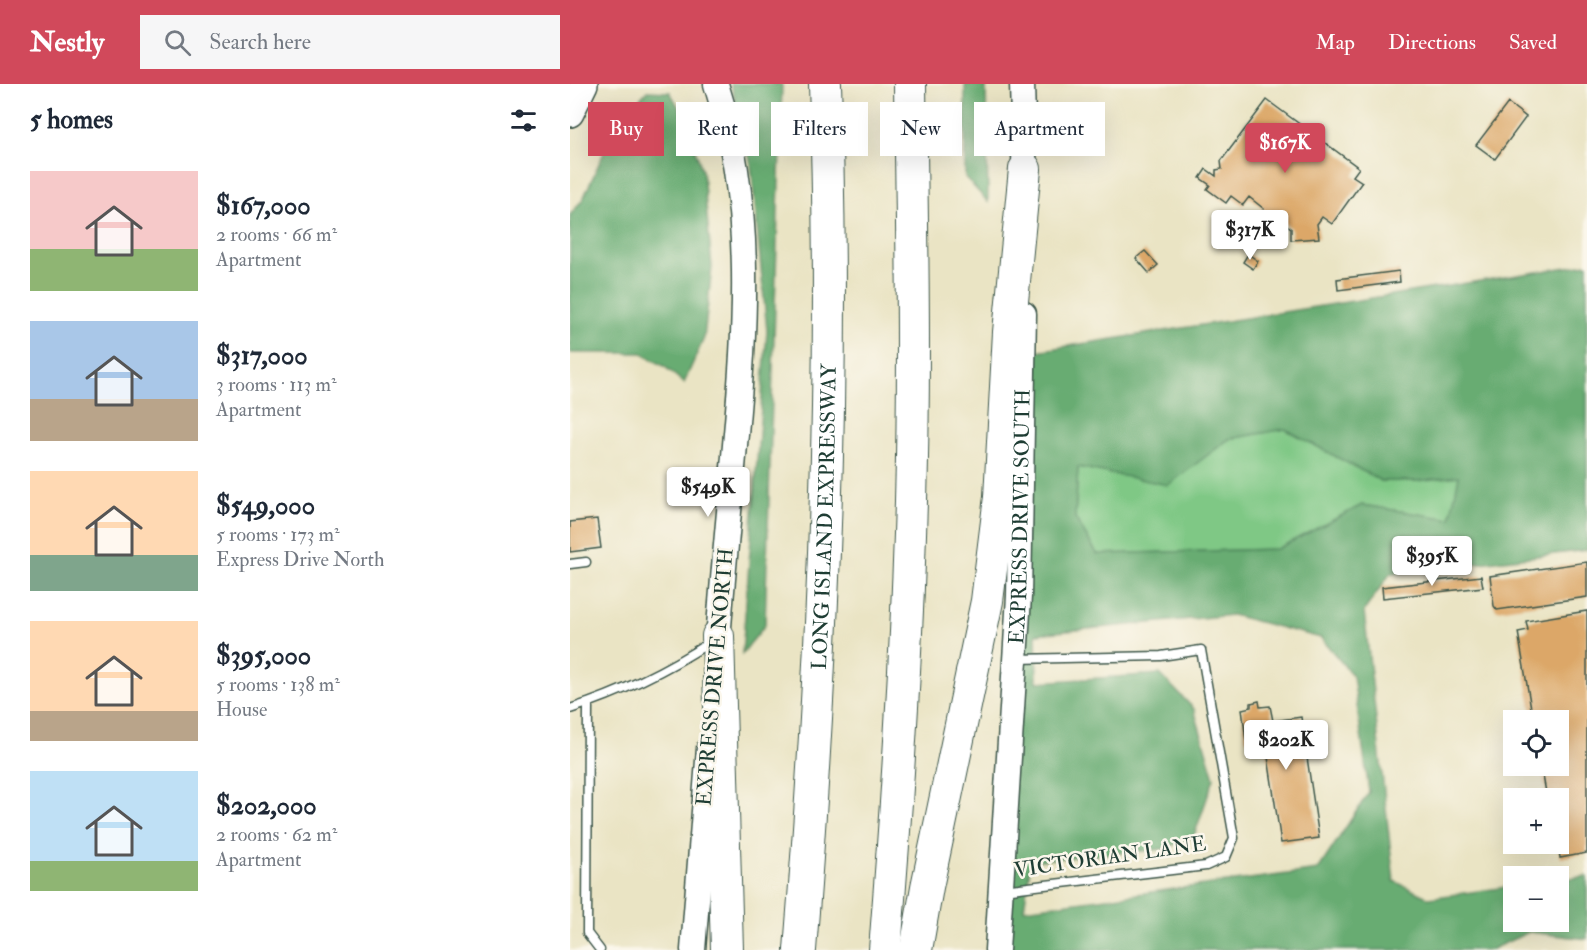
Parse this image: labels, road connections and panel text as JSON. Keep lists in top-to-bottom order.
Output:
{
  "streets": {
    "highway": ["LONG ISLAND EXPRESSWAY"],
    "main road": ["EXPRESS DRIVE SOUTH", "EXPRESS DRIVE NORTH"],
    "lane": ["VICTORIAN LANE"]
  },
  "crossings": [
    ["EXPRESS DRIVE SOUTH", "VICTORIAN LANE"]
  ],
  "page": {
    "header": "Nestly",
    "search": "Search here",
    "nav": ["Map", "Directions", "Saved"],
    "heading": "5 homes",
    "chip": [
      "Buy",
      "Rent",
      "Filters",
      "New",
      "Apartment"
    ],
    "price": [
      "$167K",
      "$317K",
      "$549K",
      "$395K",
      "$202K"
    ],
    "list": [
      {
        "name": "$167,000",
        "note": "2 rooms · 66 m² · Apartment"
      },
      {
        "name": "$317,000",
        "note": "3 rooms · 113 m² · Apartment"
      },
      {
        "name": "$549,000",
        "note": "5 rooms · 173 m² · Express Drive North"
      },
      {
        "name": "$395,000",
        "note": "5 rooms · 138 m² · House"
      },
      {
        "name": "$202,000",
        "note": "2 rooms · 62 m² · Apartment"
      }
    ],
    "map_buttons": ["+", "−"]
  }
}
